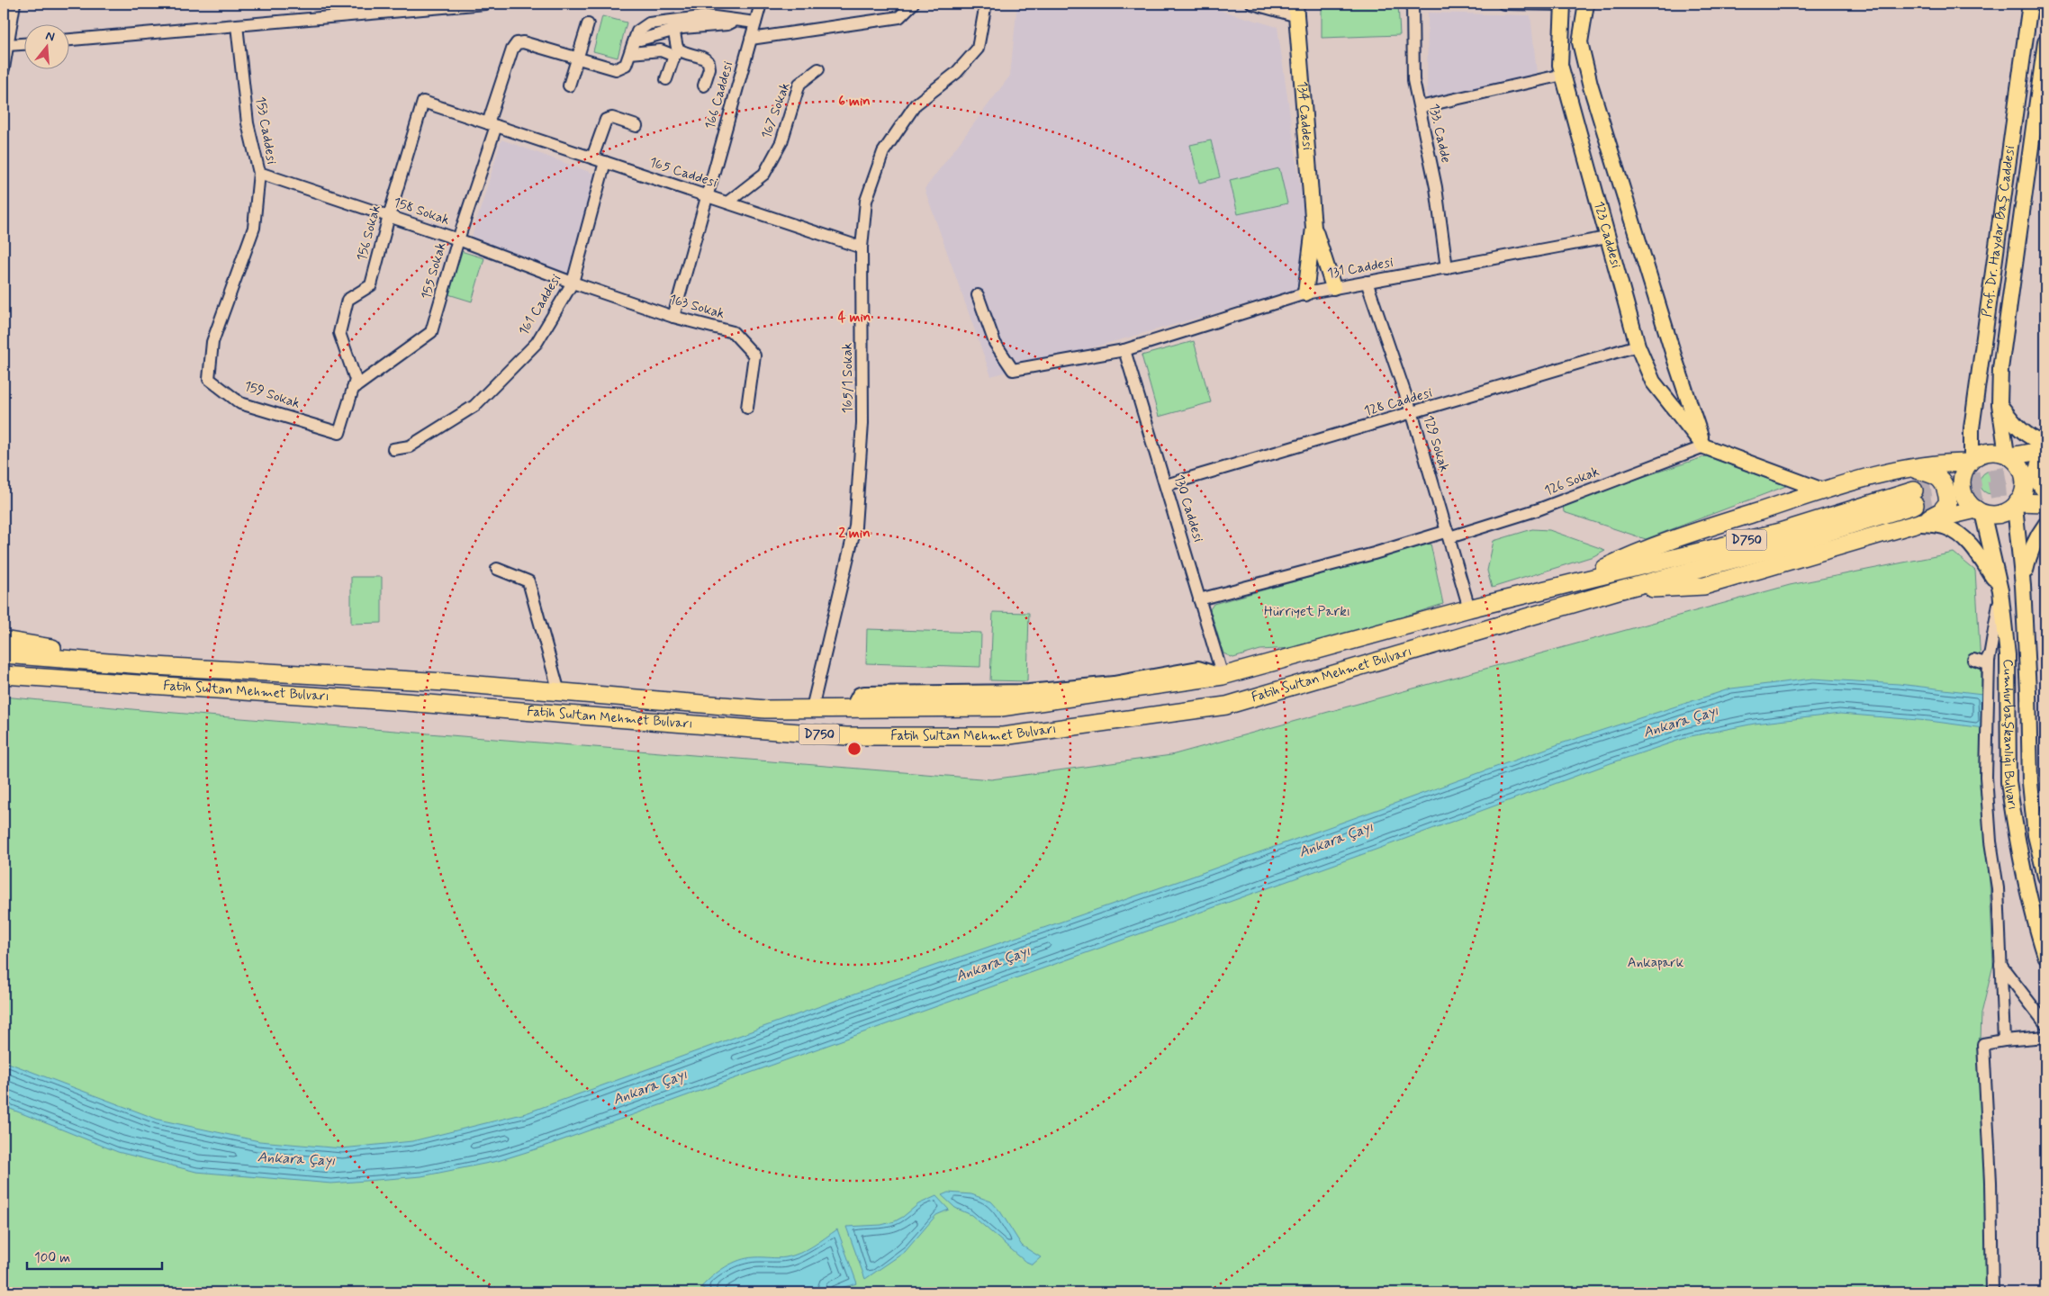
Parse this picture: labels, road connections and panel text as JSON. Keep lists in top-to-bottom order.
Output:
{
  "streets": {
    "highway": ["D750", "Fatih Sultan Mehmet Bulvarı"],
    "main road": [
      "134 Caddesi",
      "Prof. Dr. Haydar Baş Caddesi",
      "123 Caddesi",
      "Cumhurbaşkanlığı Bulvarı"
    ],
    "street": [
      "166 Caddesi",
      "167 Sokak",
      "153 Caddesi",
      "133. Cadde",
      "165 Caddesi",
      "158 Sokak",
      "156 Sokak",
      "131 Caddesi",
      "155 Sokak",
      "161 Caddesi",
      "163 Sokak",
      "165/1 Sokak",
      "159 Sokak",
      "128 Caddesi",
      "129 Sokak",
      "126 Sokak",
      "130 Caddesi"
    ]
  },
  "crossings": [
    ["166 Caddesi", "165 Caddesi"],
    ["166 Caddesi", "163 Sokak"],
    ["167 Sokak", "165 Caddesi"],
    ["134 Caddesi", "131 Caddesi"],
    ["153 Caddesi", "158 Sokak"],
    ["153 Caddesi", "159 Sokak"],
    ["133. Cadde", "131 Caddesi"],
    ["165 Caddesi", "156 Sokak"],
    ["165 Caddesi", "155 Sokak"],
    ["165 Caddesi", "161 Caddesi"],
    ["165 Caddesi", "165/1 Sokak"],
    ["158 Sokak", "156 Sokak"],
    ["158 Sokak", "155 Sokak"],
    ["158 Sokak", "161 Caddesi"],
    ["158 Sokak", "163 Sokak"],
    ["Prof. Dr. Haydar Baş Caddesi", "Cumhurbaşkanlığı Bulvarı"],
    ["156 Sokak", "155 Sokak"],
    ["156 Sokak", "159 Sokak"],
    ["123 Caddesi", "131 Caddesi"],
    ["123 Caddesi", "128 Caddesi"],
    ["123 Caddesi", "126 Sokak"],
    ["131 Caddesi", "129 Sokak"],
    ["131 Caddesi", "130 Caddesi"],
    ["161 Caddesi", "163 Sokak"],
    ["165/1 Sokak", "Fatih Sultan Mehmet Bulvarı"],
    ["128 Caddesi", "129 Sokak"],
    ["128 Caddesi", "130 Caddesi"],
    ["129 Sokak", "126 Sokak"],
    ["129 Sokak", "Fatih Sultan Mehmet Bulvarı"],
    ["126 Sokak", "130 Caddesi"],
    ["130 Caddesi", "Fatih Sultan Mehmet Bulvarı"]
  ],
  "water": ["Ankara Çayı"],
  "parks": ["Hürriyet Parkı", "Ankapark"],
  "scale_bar": "100 m",
  "north": "top",
  "rings": ["6 min", "4 min", "2 min"]
}
